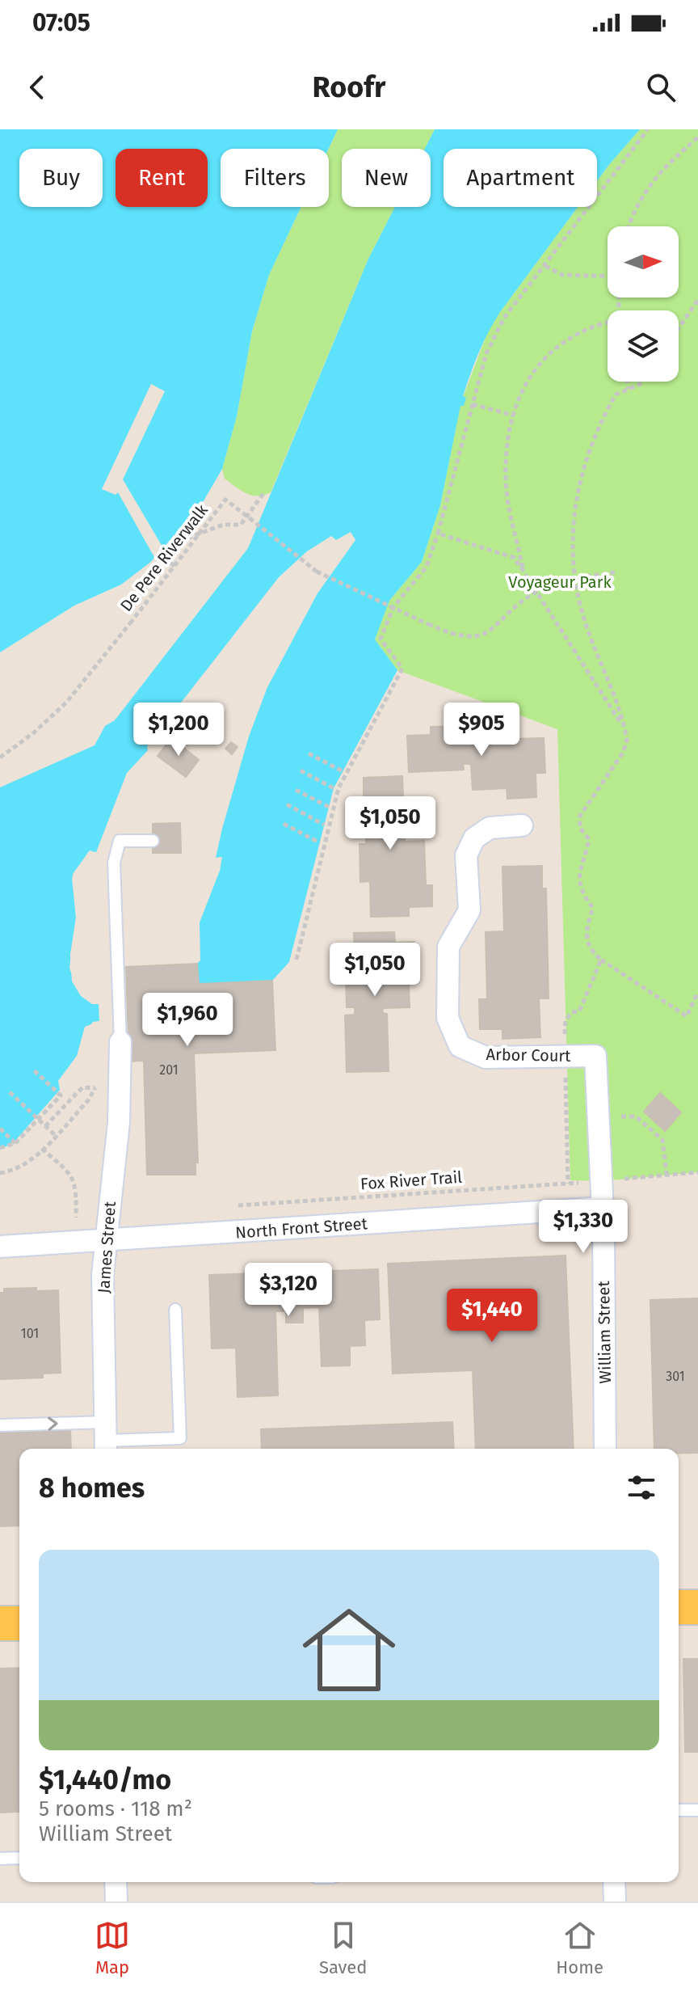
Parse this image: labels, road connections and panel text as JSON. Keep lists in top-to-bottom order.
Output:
{
  "streets": {
    "street": [
      "Arbor Court",
      "North Front Street",
      "James Street",
      "William Street"
    ],
    "path": ["De Pere Riverwalk", "Fox River Trail"]
  },
  "crossings": [
    ["Arbor Court", "William Street"],
    ["Fox River Trail", "William Street"],
    ["North Front Street", "James Street"],
    ["North Front Street", "William Street"]
  ],
  "parks": ["Voyageur Park"],
  "house_numbers": ["201", "101", "301"],
  "north": "right",
  "page": {
    "status": "07:05",
    "header": "Roofr",
    "chip": [
      "Buy",
      "Rent",
      "Filters",
      "New",
      "Apartment"
    ],
    "price": [
      "$1,200",
      "$905",
      "$1,050",
      "$1,050",
      "$1,960",
      "$1,330",
      "$3,120",
      "$1,440"
    ],
    "heading": "8 homes",
    "list": [
      {
        "name": "$1,440/mo",
        "note": "5 rooms · 118 m² · William Street"
      }
    ],
    "tabs": ["Map", "Saved", "Home"]
  }
}
